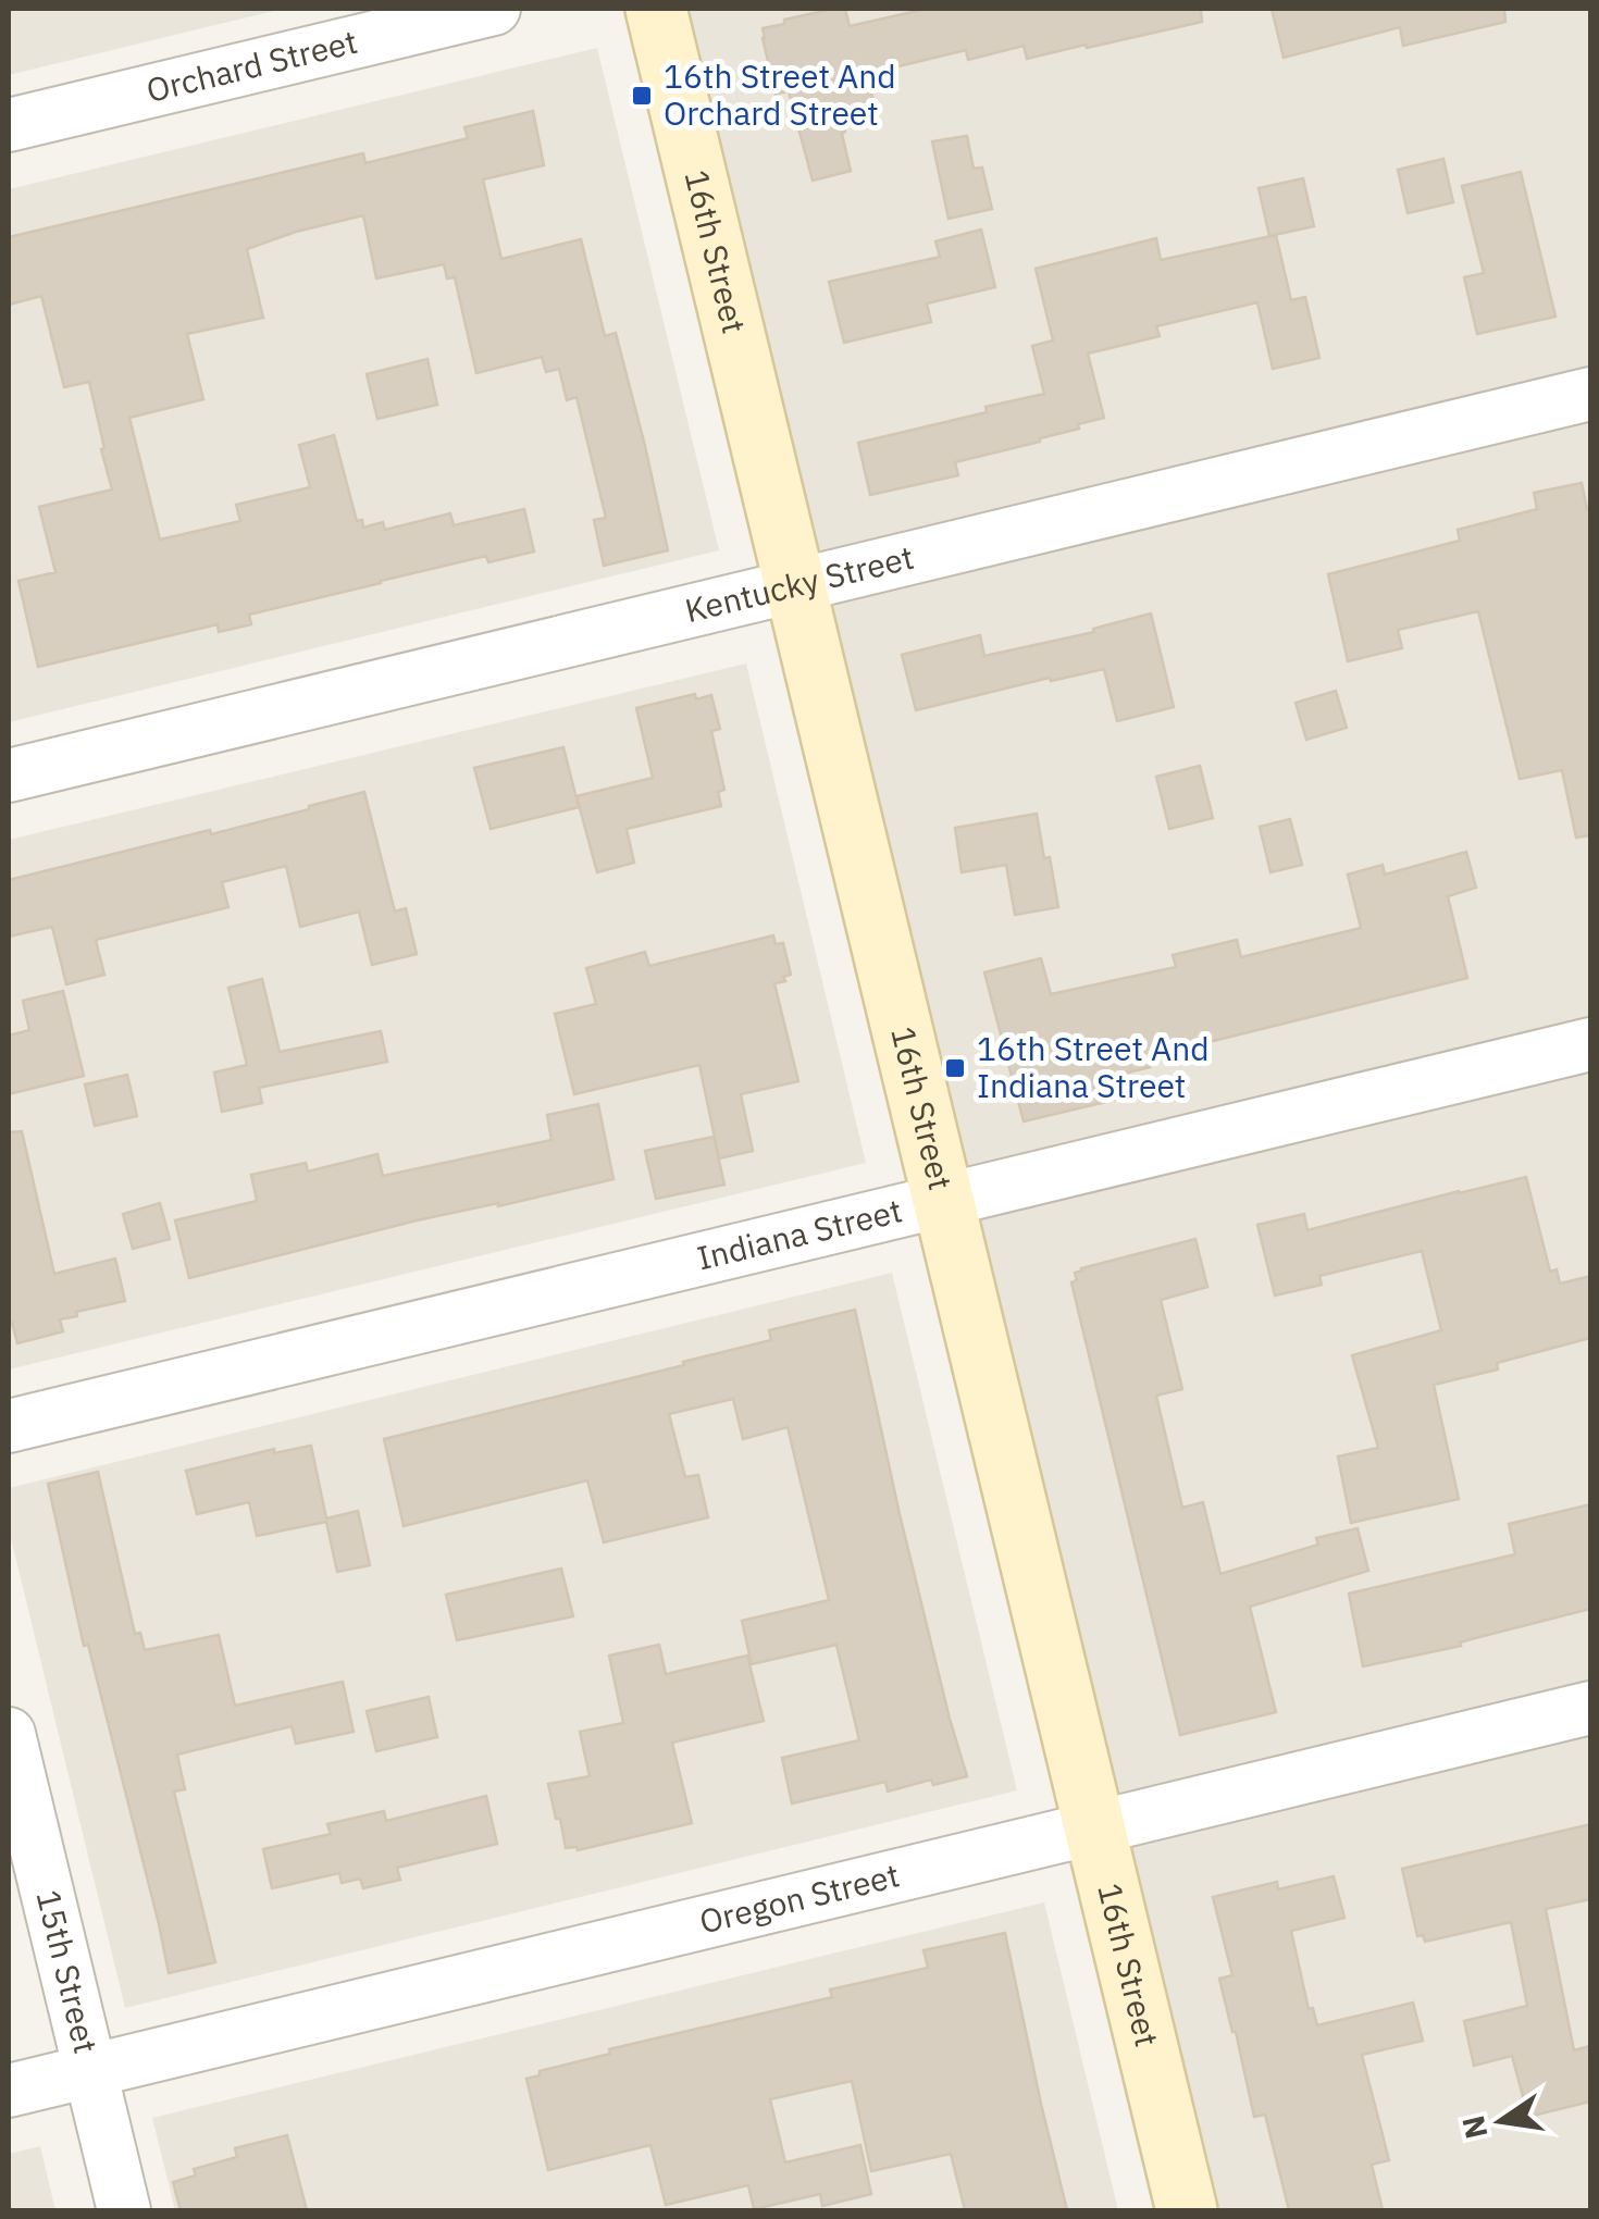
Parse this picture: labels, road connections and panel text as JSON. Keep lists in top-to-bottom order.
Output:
{
  "streets": {
    "street": [
      "Orchard Street",
      "16th Street",
      "Kentucky Street",
      "Indiana Street",
      "Oregon Street",
      "15th Street"
    ]
  },
  "crossings": [
    ["16th Street", "Kentucky Street"],
    ["16th Street", "Indiana Street"],
    ["16th Street", "Oregon Street"],
    ["Oregon Street", "15th Street"]
  ],
  "places": {
    "transit": ["16th Street And Orchard Street", "16th Street And Indiana Street"]
  },
  "north": "left"
}
